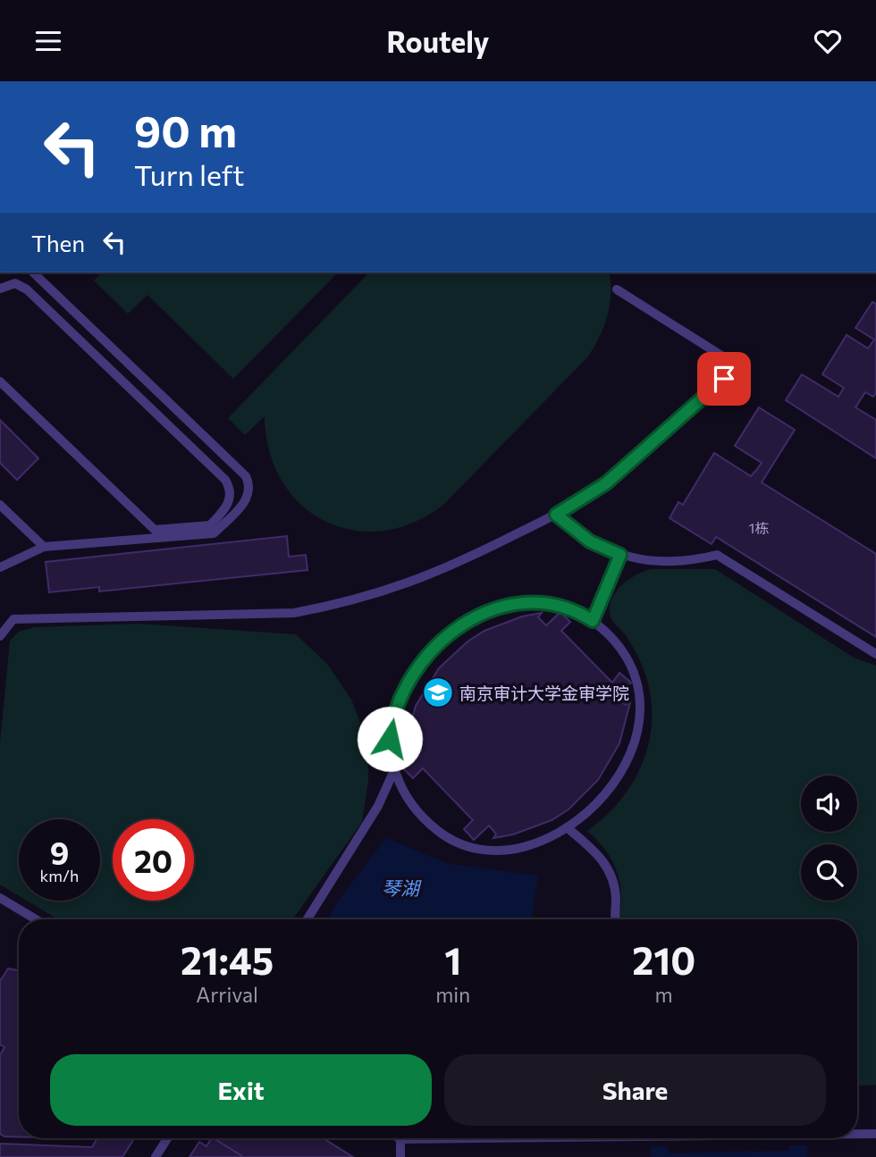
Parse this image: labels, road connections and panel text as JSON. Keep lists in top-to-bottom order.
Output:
{
  "water": ["琴湖"],
  "places": {
    "school or university": ["南京审计大学金审学院"]
  },
  "house_numbers": ["1栋"],
  "page": {
    "header": "Routely",
    "turn": ["90 m", "Turn left"],
    "then": "Then",
    "speed": "9 km/h",
    "limit": "20",
    "eta": [
      "21:45",
      "Arrival",
      "1",
      "min",
      "210",
      "m"
    ],
    "buttons": ["Exit", "Share"]
  }
}
